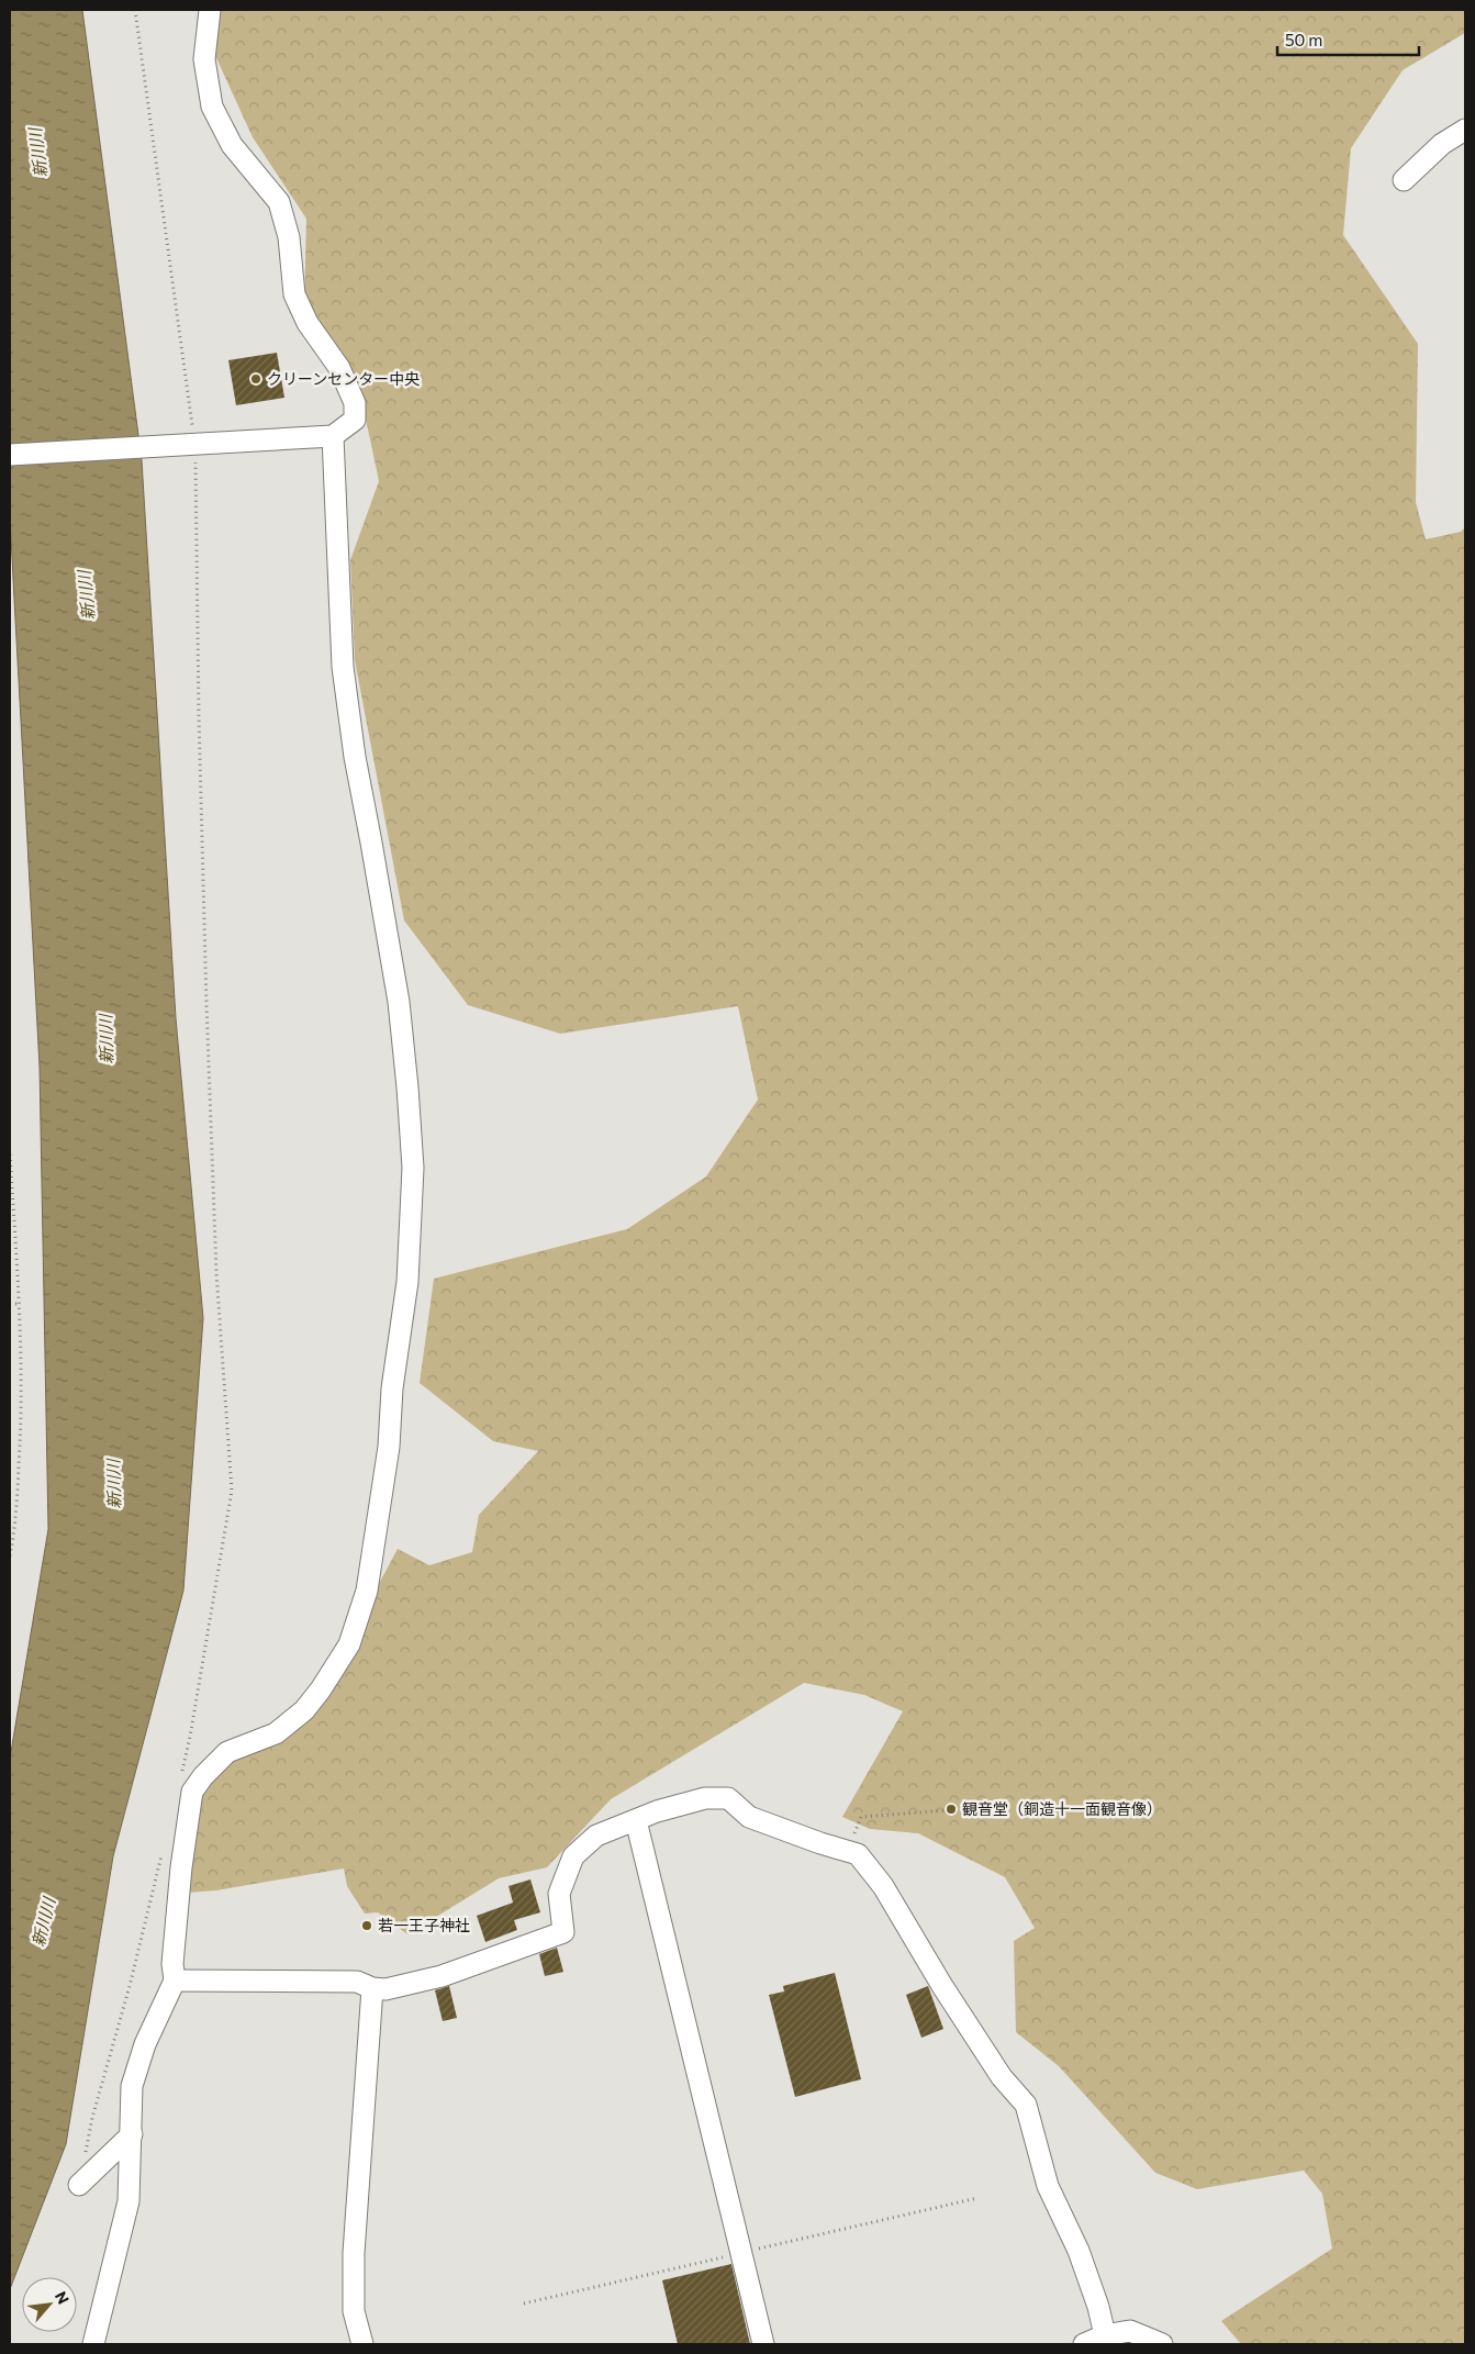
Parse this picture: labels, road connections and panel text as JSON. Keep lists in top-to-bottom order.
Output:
{
  "water": ["新川川"],
  "places": ["クリーンセンター中央", "観音堂（銅造十一面観音像）", "若一王子神社"],
  "scale_bar": "50 m",
  "north": "top right"
}
